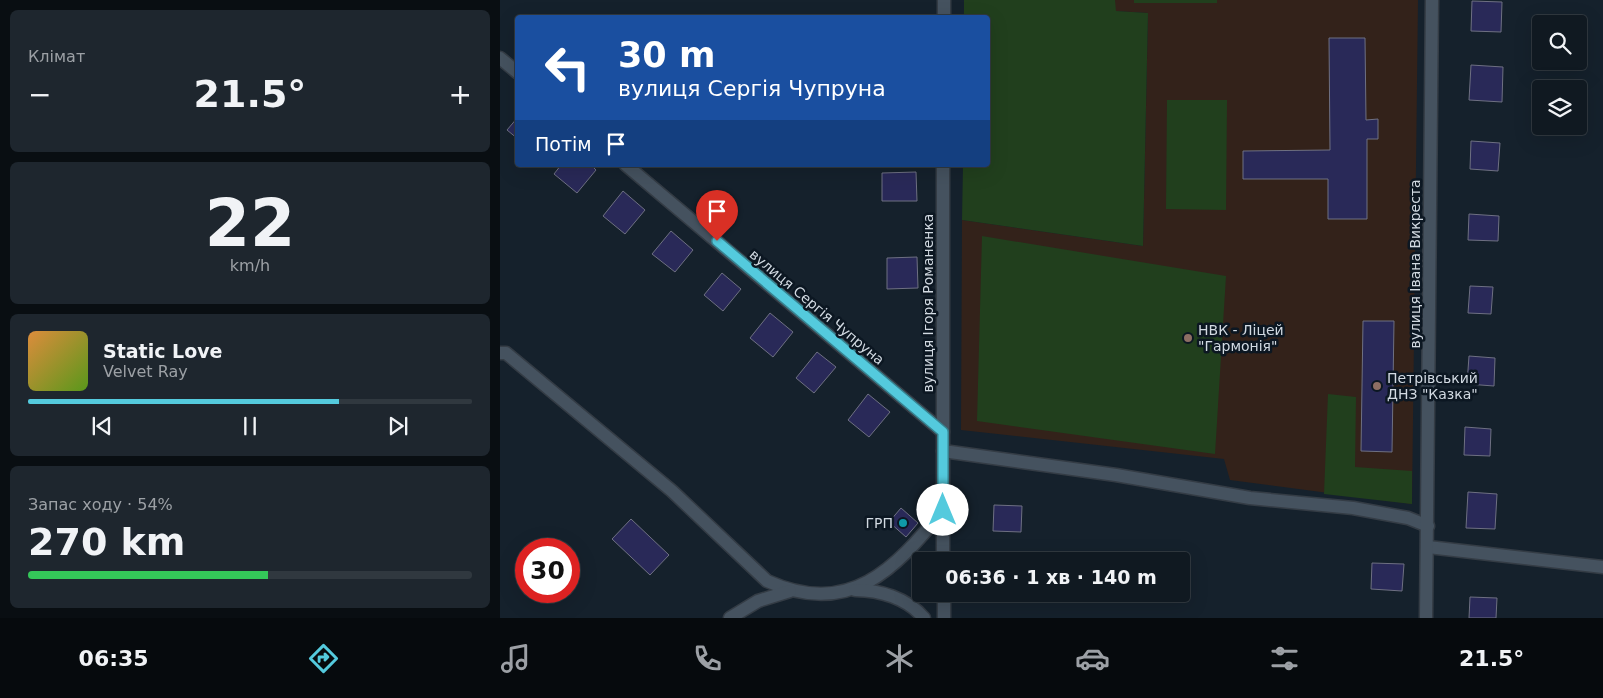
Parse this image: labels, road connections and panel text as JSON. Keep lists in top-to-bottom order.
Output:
{
  "streets": {
    "street": ["вулиця Івана Викреста", "вулиця Ігоря Романенка", "вулиця Сергія Чупруна"]
  },
  "crossings": [
    ["вулиця Ігоря Романенка", "вулиця Сергія Чупруна"]
  ],
  "places": ["НВК - Ліцей \"Гармонія\"", "Петрівський ДНЗ \"Казка\"", "ГРП"],
  "page": {
    "tile": [
      "Клімат",
      ["22", "km/h"],
      ["Запас ходу · 54%", "270 km"]
    ],
    "turn": ["30 m", "вулиця Сергія Чупруна"],
    "heat": ["−", "21.5°", "+"],
    "then": "Потім",
    "song": ["Static Love", "Velvet Ray"],
    "limit": "30",
    "trip": "06:36 · 1 хв · 140 m",
    "tabs": ["06:35", "21.5°"]
  }
}
